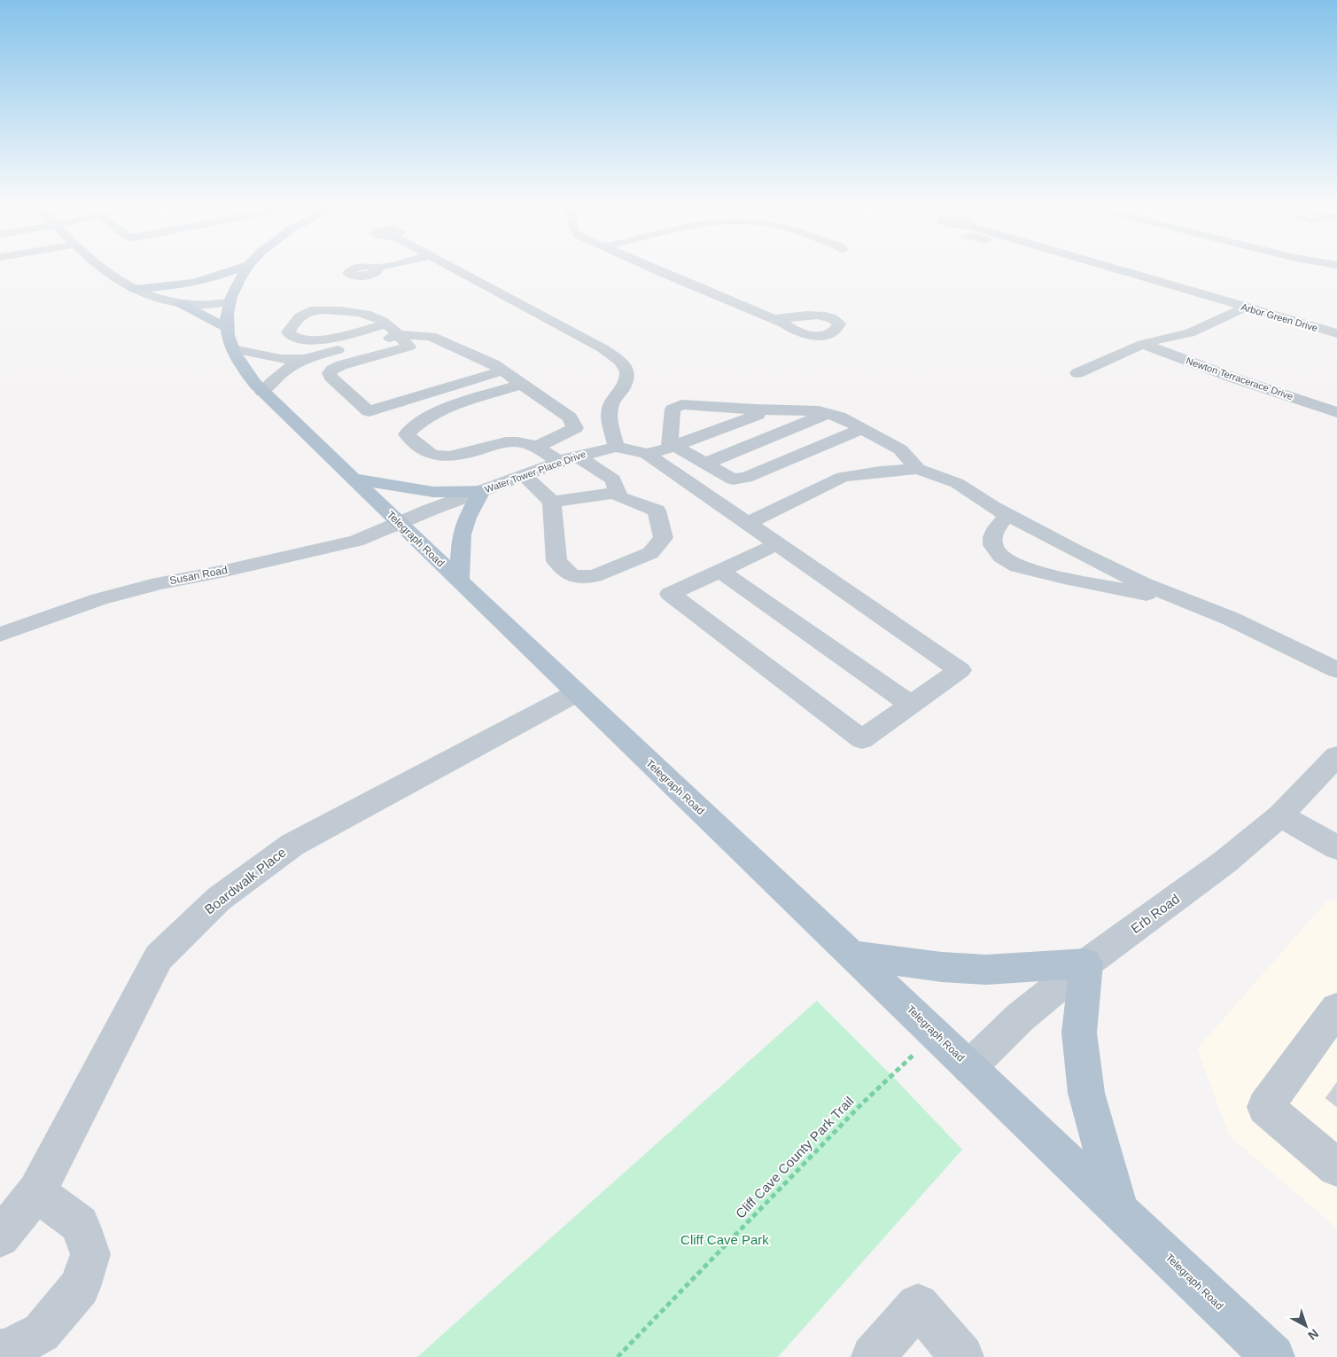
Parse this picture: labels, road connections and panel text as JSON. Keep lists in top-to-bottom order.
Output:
{
  "streets": {
    "main road": ["Telegraph Road"],
    "street": [
      "Arbor Green Drive",
      "Newton Terracerace Drive",
      "Water Tower Place Drive",
      "Susan Road",
      "Boardwalk Place",
      "Erb Road"
    ],
    "path": ["Cliff Cave County Park Trail"]
  },
  "crossings": [
    ["Water Tower Place Drive", "Telegraph Road"],
    ["Water Tower Place Drive", "Susan Road"],
    ["Telegraph Road", "Susan Road"],
    ["Telegraph Road", "Boardwalk Place"],
    ["Telegraph Road", "Erb Road"],
    ["Telegraph Road", "Cliff Cave County Park Trail"]
  ],
  "parks": ["Cliff Cave Park"],
  "north": "bottom right"
}
